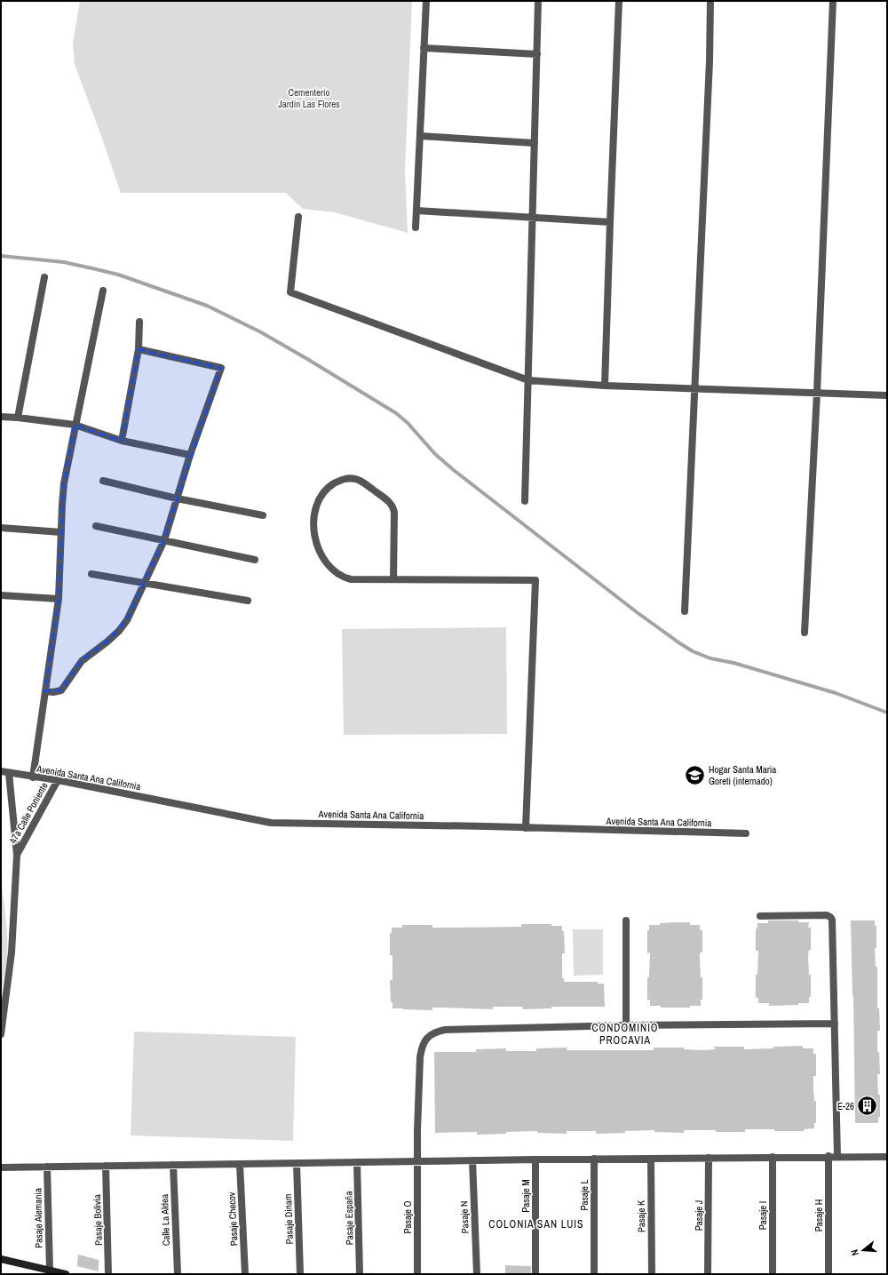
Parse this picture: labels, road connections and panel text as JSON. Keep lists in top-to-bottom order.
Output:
{
  "streets": {
    "street": [
      "Avenida Santa Ana California",
      "47a Calle Poniente",
      "Pasaje L",
      "Pasaje M",
      "Pasaje J",
      "Pasaje I",
      "Pasaje H",
      "Pasaje K",
      "Pasaje O",
      "Pasaje N",
      "Pasaje Alemania",
      "Pasaje España",
      "Pasaje Checov",
      "Pasaje Dinam",
      "Pasaje Bolivia",
      "Calle La Aldea"
    ]
  },
  "crossings": [
    ["Avenida Santa Ana California", "47a Calle Poniente"]
  ],
  "districts": ["CONDOMINIO PROCAVIA", "COLONIA SAN LUIS"],
  "parks": ["Cementerio Jardín Las Flores"],
  "places": {
    "school or university": ["Hogar Santa Maria Goreti (internado)"],
    "building": ["E-26"]
  },
  "north": "left"
}
